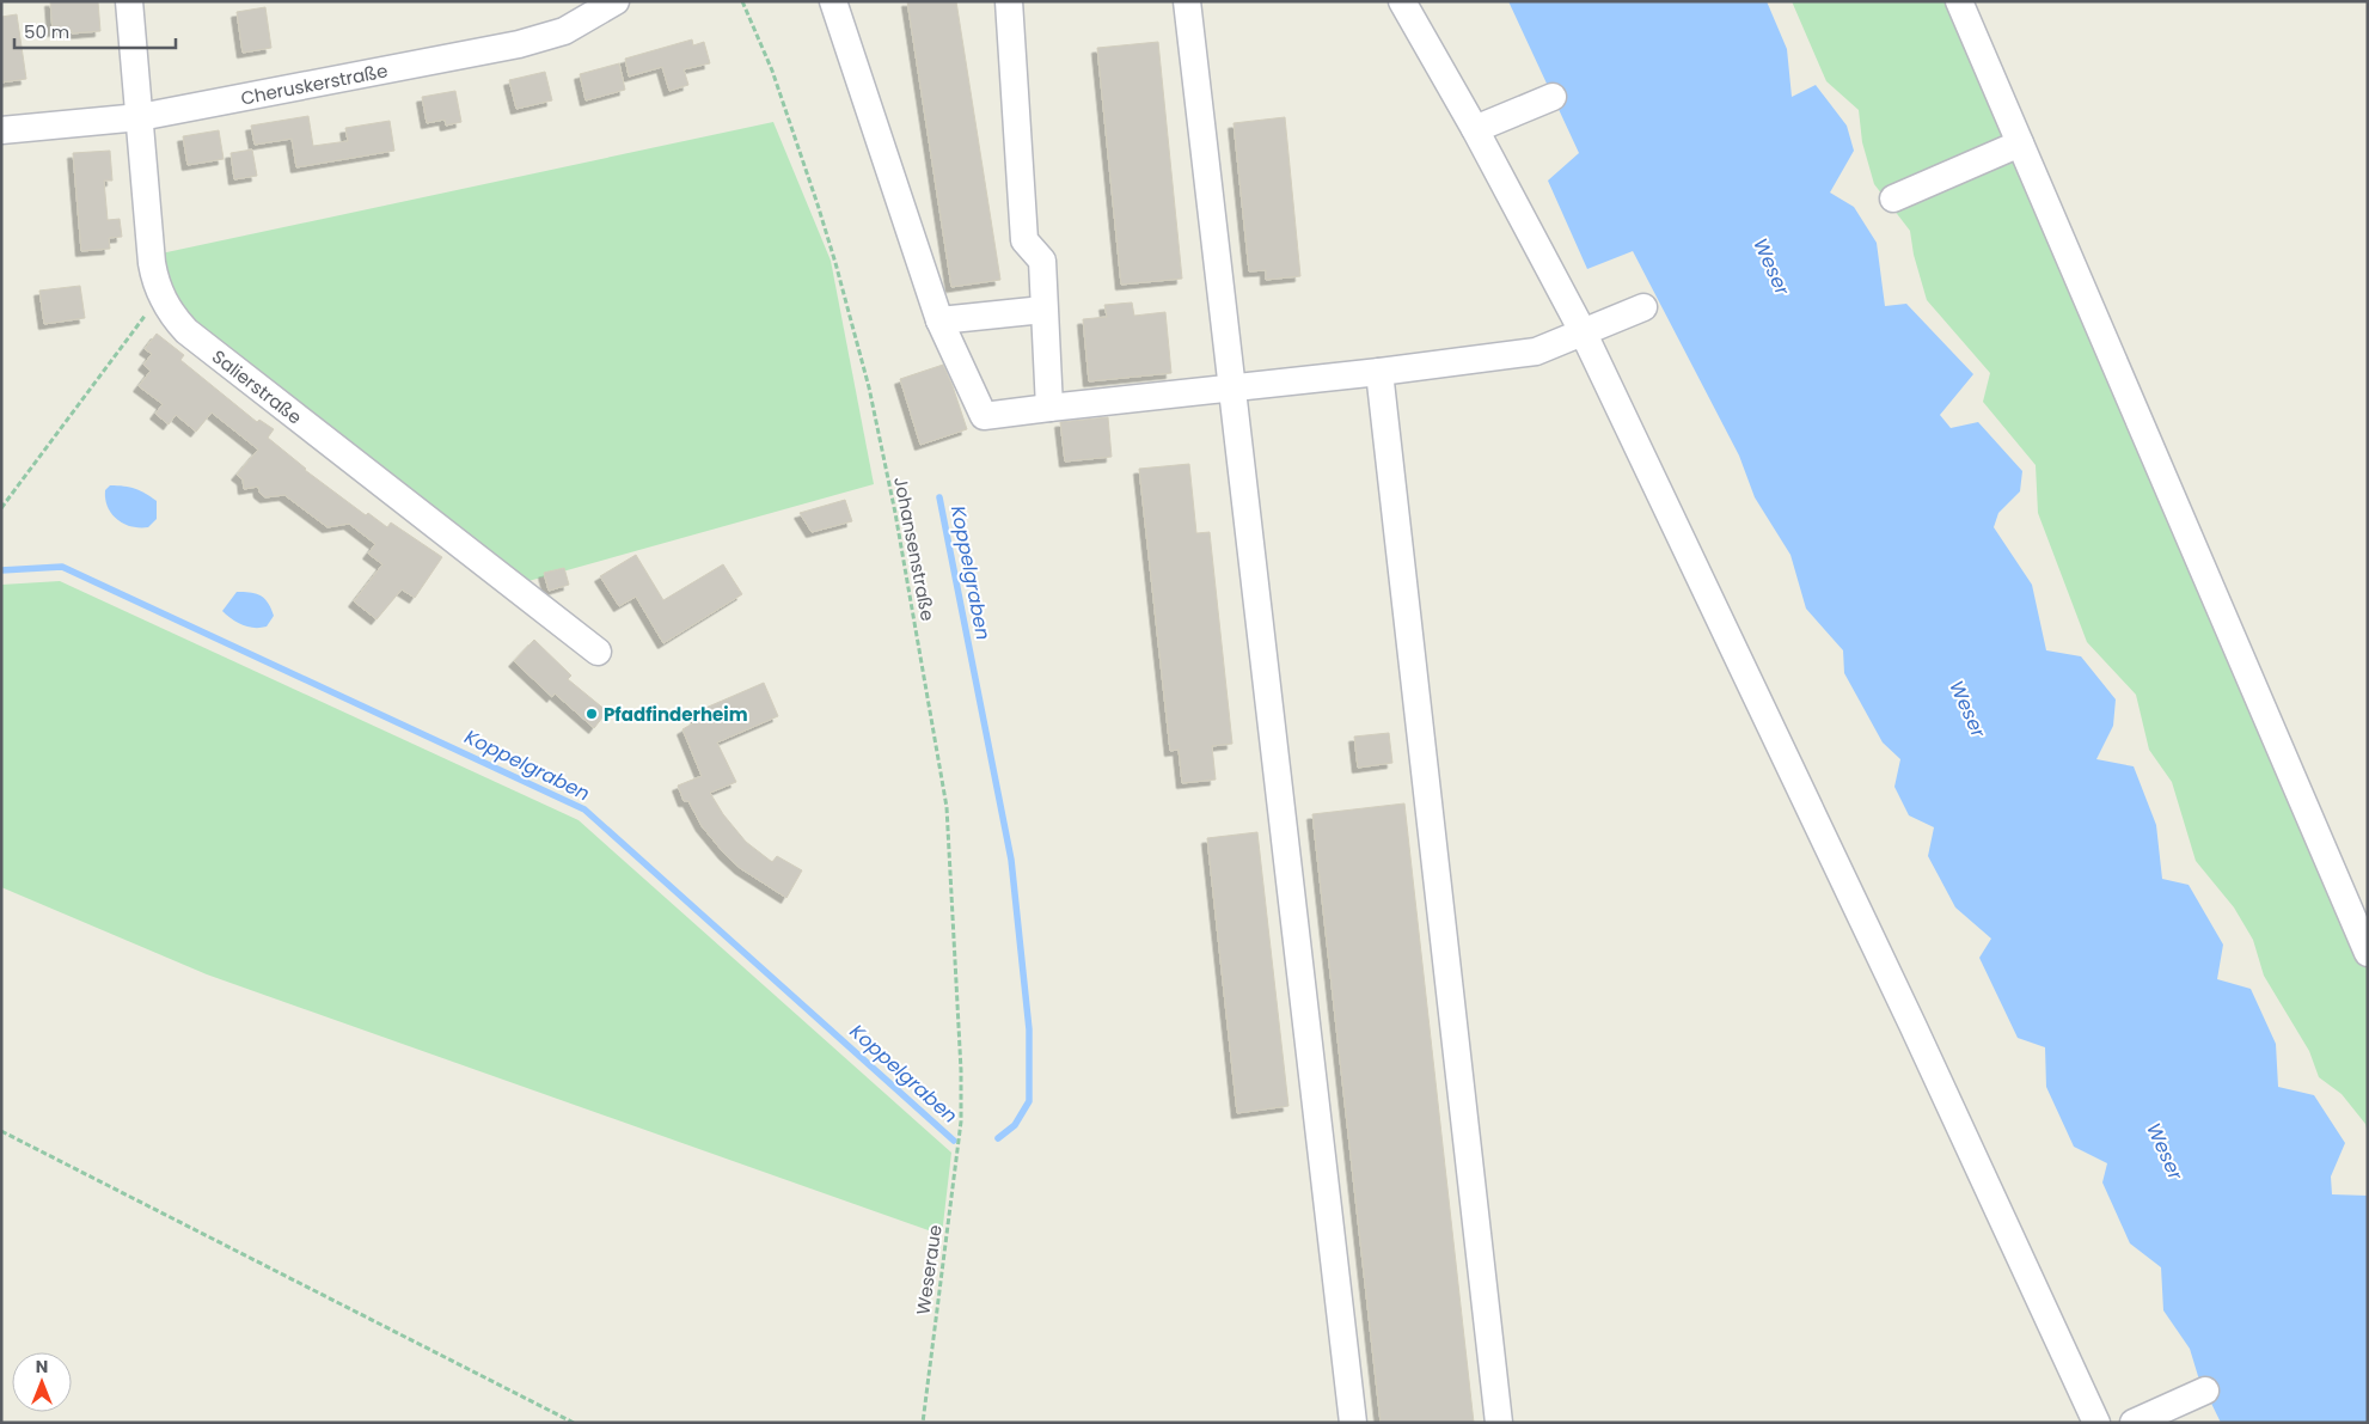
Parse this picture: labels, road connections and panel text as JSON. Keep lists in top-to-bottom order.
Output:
{
  "streets": {
    "street": ["Cheruskerstraße", "Salierstraße"],
    "path": ["Johansenstraße", "Weseraue"]
  },
  "crossings": [
    ["Cheruskerstraße", "Salierstraße"],
    ["Johansenstraße", "Weseraue"]
  ],
  "water": ["Weser", "Koppelgraben"],
  "places": ["Pfadfinderheim"],
  "scale_bar": "50 m",
  "north": "top"
}
